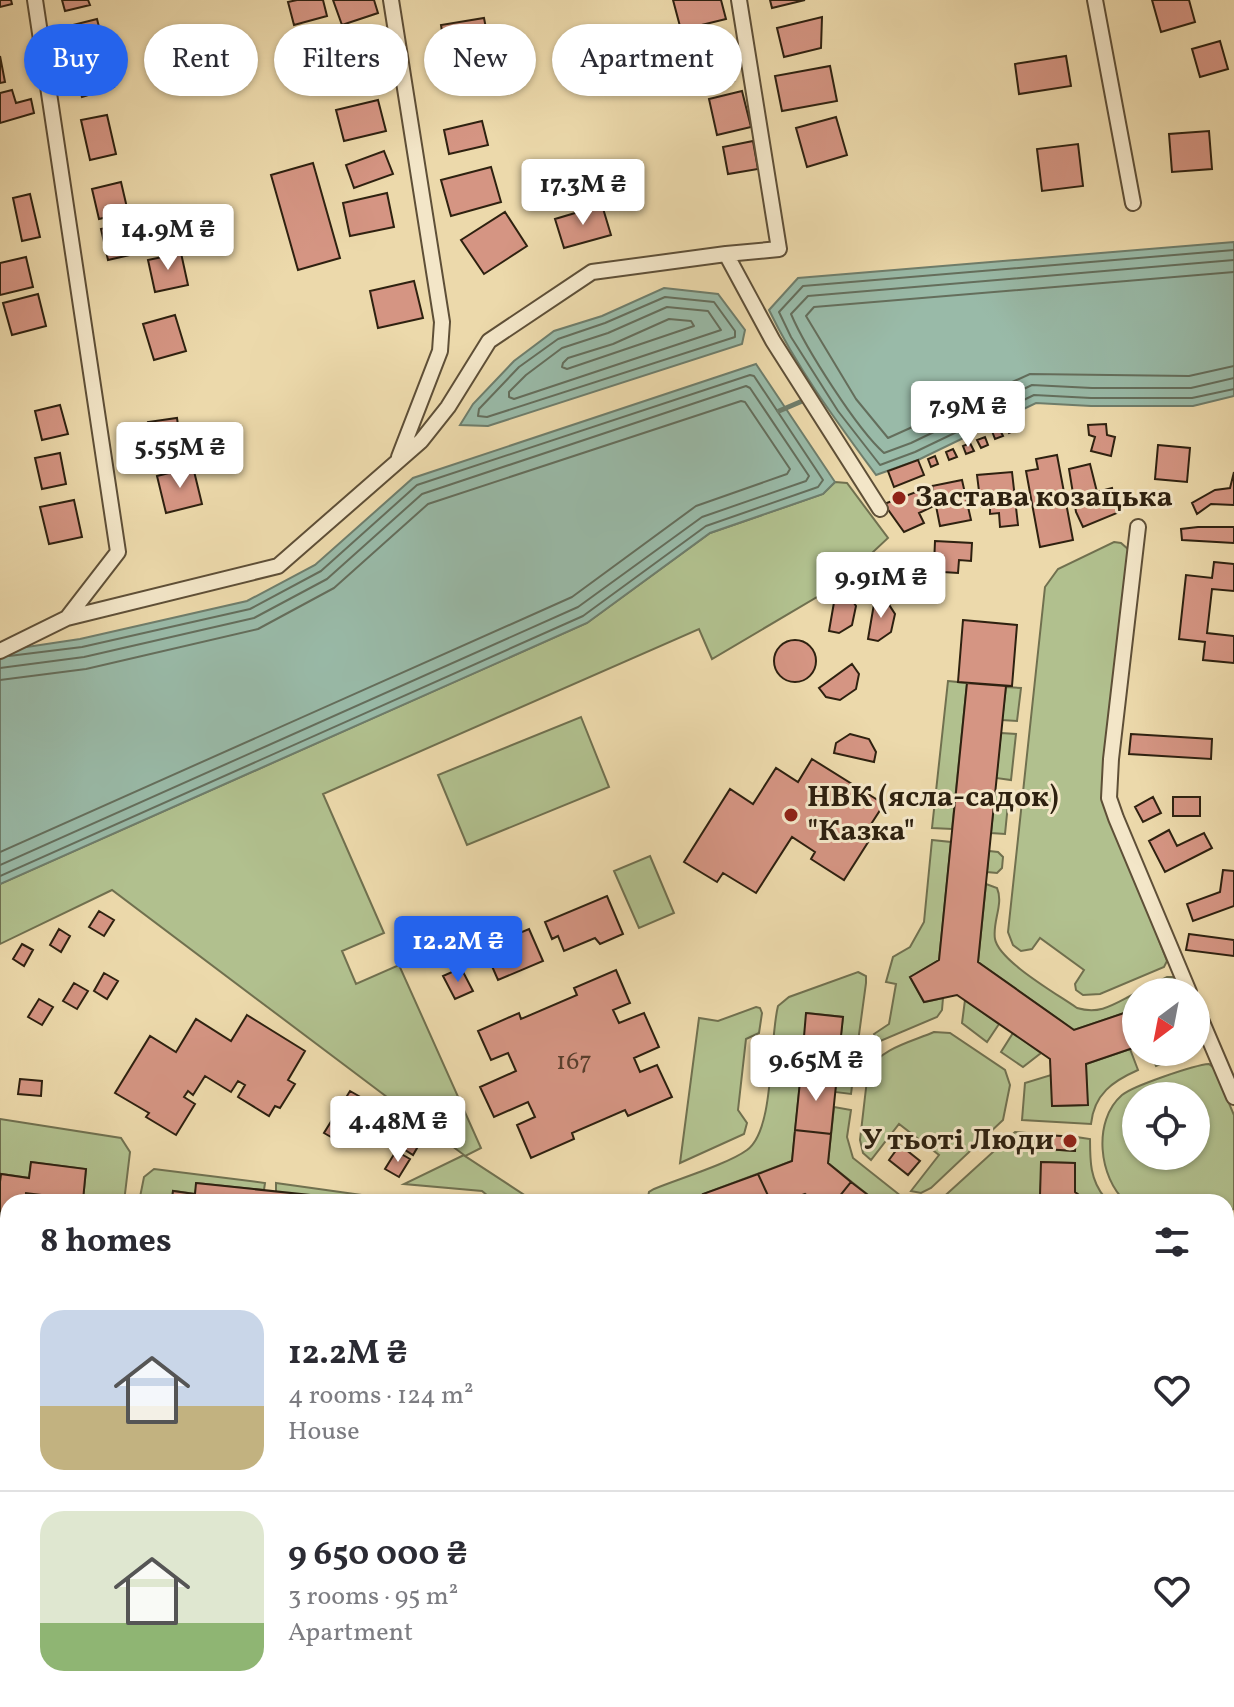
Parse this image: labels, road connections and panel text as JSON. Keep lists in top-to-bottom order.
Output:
{
  "places": ["Застава козацька", "НВК (ясла-садок) \"Казка\"", "У тьоті Люди"],
  "house_numbers": ["167"],
  "north": "bottom left",
  "page": {
    "chip": [
      "Buy",
      "Rent",
      "Filters",
      "New",
      "Apartment"
    ],
    "price": [
      "17.3M ₴",
      "14.9M ₴",
      "7.9M ₴",
      "5.55M ₴",
      "9.91M ₴",
      "12.2M ₴",
      "9.65M ₴",
      "4.48M ₴"
    ],
    "heading": "8 homes",
    "list": [
      {
        "name": "12.2M ₴",
        "note": "4 rooms · 124 m² · House"
      },
      {
        "name": "9 650 000 ₴",
        "note": "3 rooms · 95 m² · Apartment"
      }
    ]
  }
}
